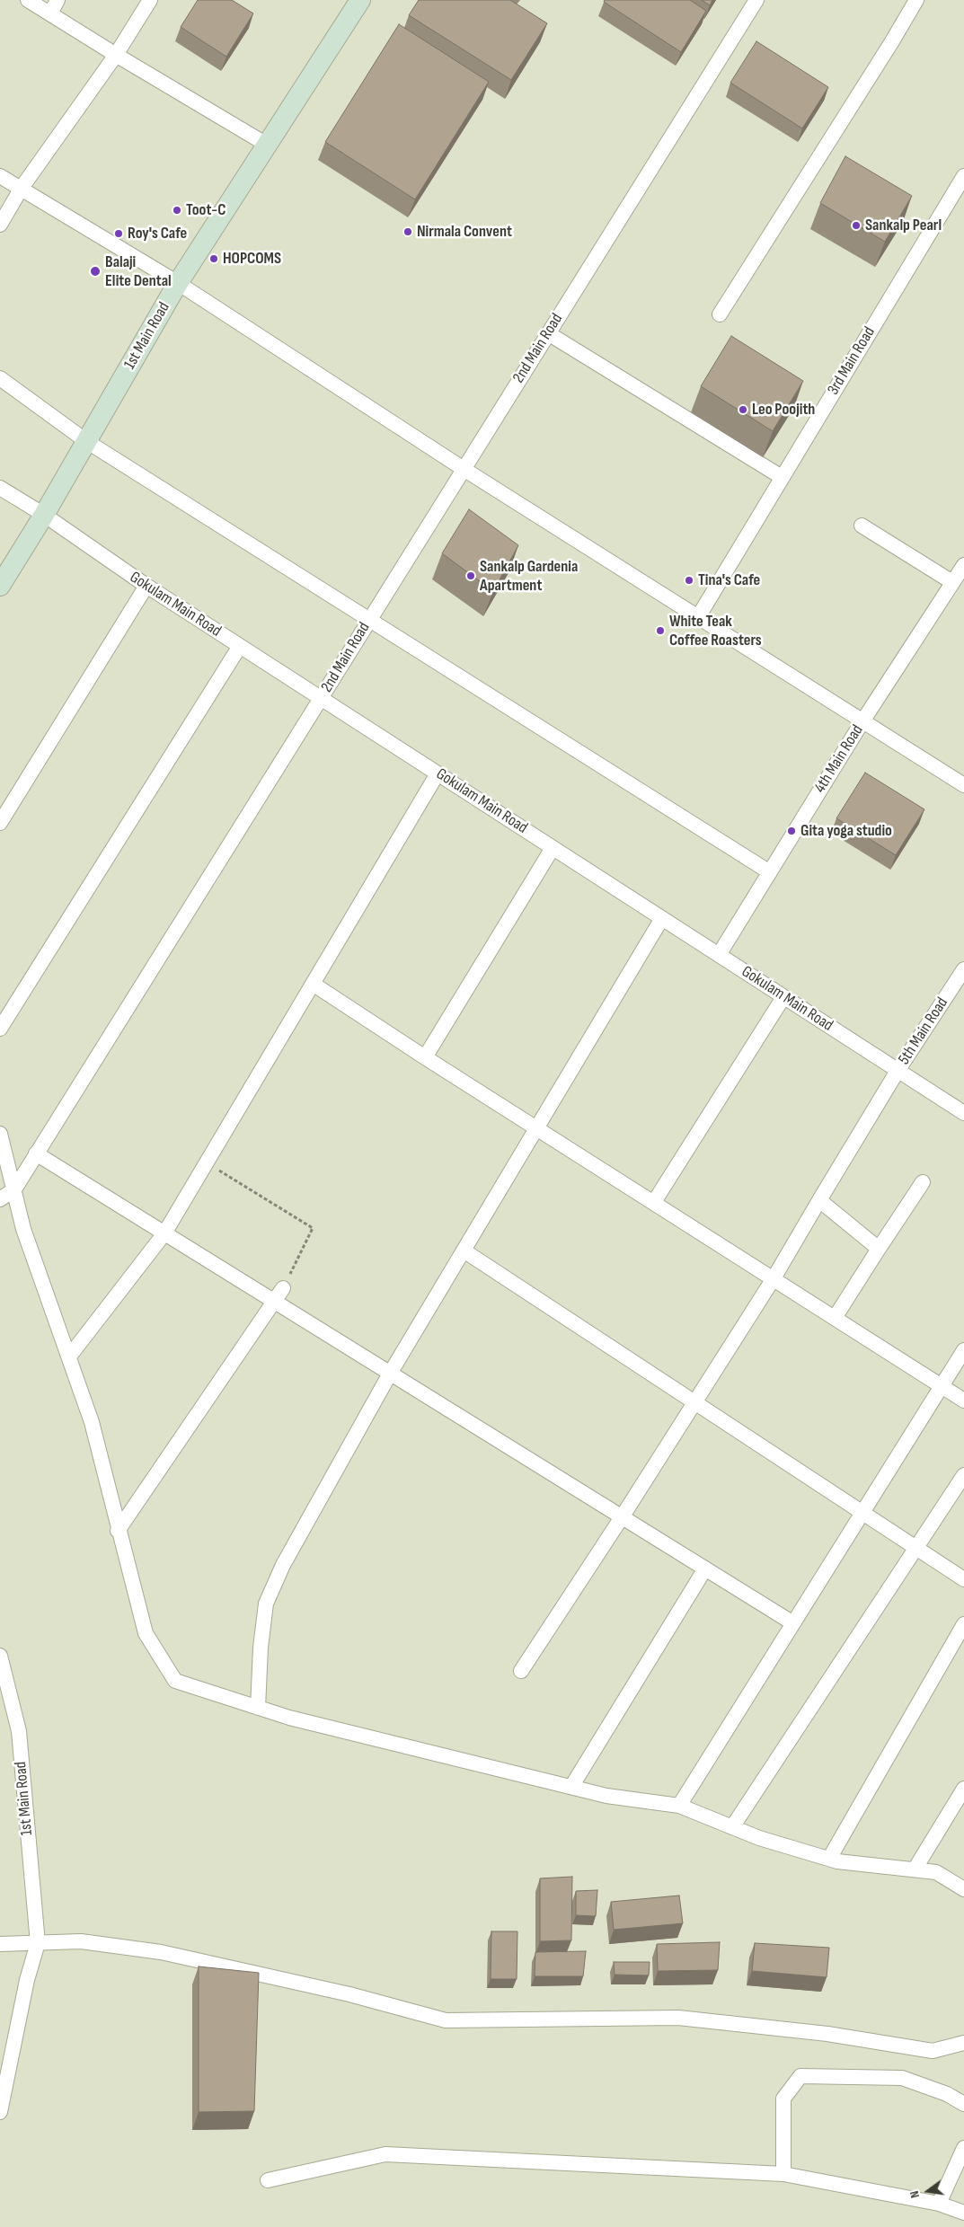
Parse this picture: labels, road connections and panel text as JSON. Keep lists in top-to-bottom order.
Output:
{
  "streets": {
    "main road": ["1st Main Road"],
    "street": [
      "2nd Main Road",
      "3rd Main Road",
      "Gokulam Main Road",
      "4th Main Road",
      "5th Main Road"
    ]
  },
  "crossings": [
    ["1st Main Road", "Gokulam Main Road"],
    ["2nd Main Road", "Gokulam Main Road"],
    ["Gokulam Main Road", "4th Main Road"],
    ["Gokulam Main Road", "5th Main Road"]
  ],
  "places": [
    "Toot-C",
    "Sankalp Pearl",
    "Nirmala Convent",
    "Roy's Cafe",
    "HOPCOMS",
    "Balaji Elite Dental",
    "Leo Poojith",
    "Sankalp Gardenia Apartment",
    "Tina's Cafe",
    "White Teak Coffee Roasters",
    "Gita yoga studio"
  ],
  "north": "left"
}
